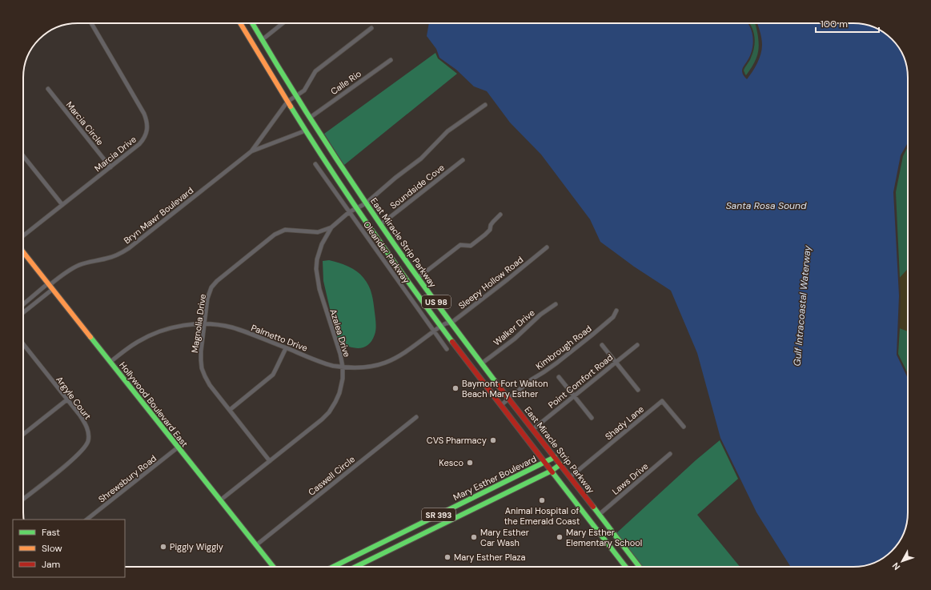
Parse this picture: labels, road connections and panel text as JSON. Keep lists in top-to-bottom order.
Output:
{
  "streets": {
    "main road": [
      "East Miracle Strip Parkway",
      "US 98",
      "Hollywood Boulevard East",
      "Mary Esther Boulevard",
      "SR 393"
    ],
    "street": [
      "Calle Rio",
      "Marcia Circle",
      "Marcia Drive",
      "Soundside Cove",
      "Bryn Mawr Boulevard",
      "Oleander Parkway",
      "Sleepy Hollow Road",
      "Magnolia Drive",
      "Walker Drive",
      "Azalea Drive",
      "Palmetto Drive",
      "Kimbrough Road",
      "Point Comfort Road",
      "Argyle Court",
      "Shady Lane",
      "Caswell Circle",
      "Shrewsbury Road",
      "Laws Drive"
    ]
  },
  "crossings": [
    ["Calle Rio", "East Miracle Strip Parkway"],
    ["Marcia Circle", "Marcia Drive"],
    ["Soundside Cove", "East Miracle Strip Parkway"],
    ["Bryn Mawr Boulevard", "East Miracle Strip Parkway"],
    ["Bryn Mawr Boulevard", "Hollywood Boulevard East"],
    ["East Miracle Strip Parkway", "Sleepy Hollow Road"],
    ["East Miracle Strip Parkway", "Walker Drive"],
    ["East Miracle Strip Parkway", "Azalea Drive"],
    ["East Miracle Strip Parkway", "Palmetto Drive"],
    ["East Miracle Strip Parkway", "Kimbrough Road"],
    ["East Miracle Strip Parkway", "Point Comfort Road"],
    ["East Miracle Strip Parkway", "Shady Lane"],
    ["East Miracle Strip Parkway", "Mary Esther Boulevard"],
    ["East Miracle Strip Parkway", "Laws Drive"],
    ["Oleander Parkway", "Azalea Drive"],
    ["Oleander Parkway", "Palmetto Drive"],
    ["Sleepy Hollow Road", "Palmetto Drive"],
    ["Magnolia Drive", "Azalea Drive"],
    ["Magnolia Drive", "Palmetto Drive"],
    ["Azalea Drive", "Palmetto Drive"],
    ["Azalea Drive", "Hollywood Boulevard East"],
    ["Palmetto Drive", "Hollywood Boulevard East"],
    ["Hollywood Boulevard East", "Caswell Circle"],
    ["Hollywood Boulevard East", "Shrewsbury Road"]
  ],
  "water": ["Santa Rosa Sound", "Gulf Intracoastal Waterway"],
  "places": [
    "Baymont Fort Walton Beach Mary Esther",
    "CVS Pharmacy",
    "Kesco",
    "Animal Hospital of the Emerald Coast",
    "Mary Esther Car Wash",
    "Mary Esther Elementary School",
    "Piggly Wiggly",
    "Mary Esther Plaza"
  ],
  "legend": ["Fast", "Slow", "Jam"],
  "scale_bar": "100 m",
  "north": "bottom left"
}
